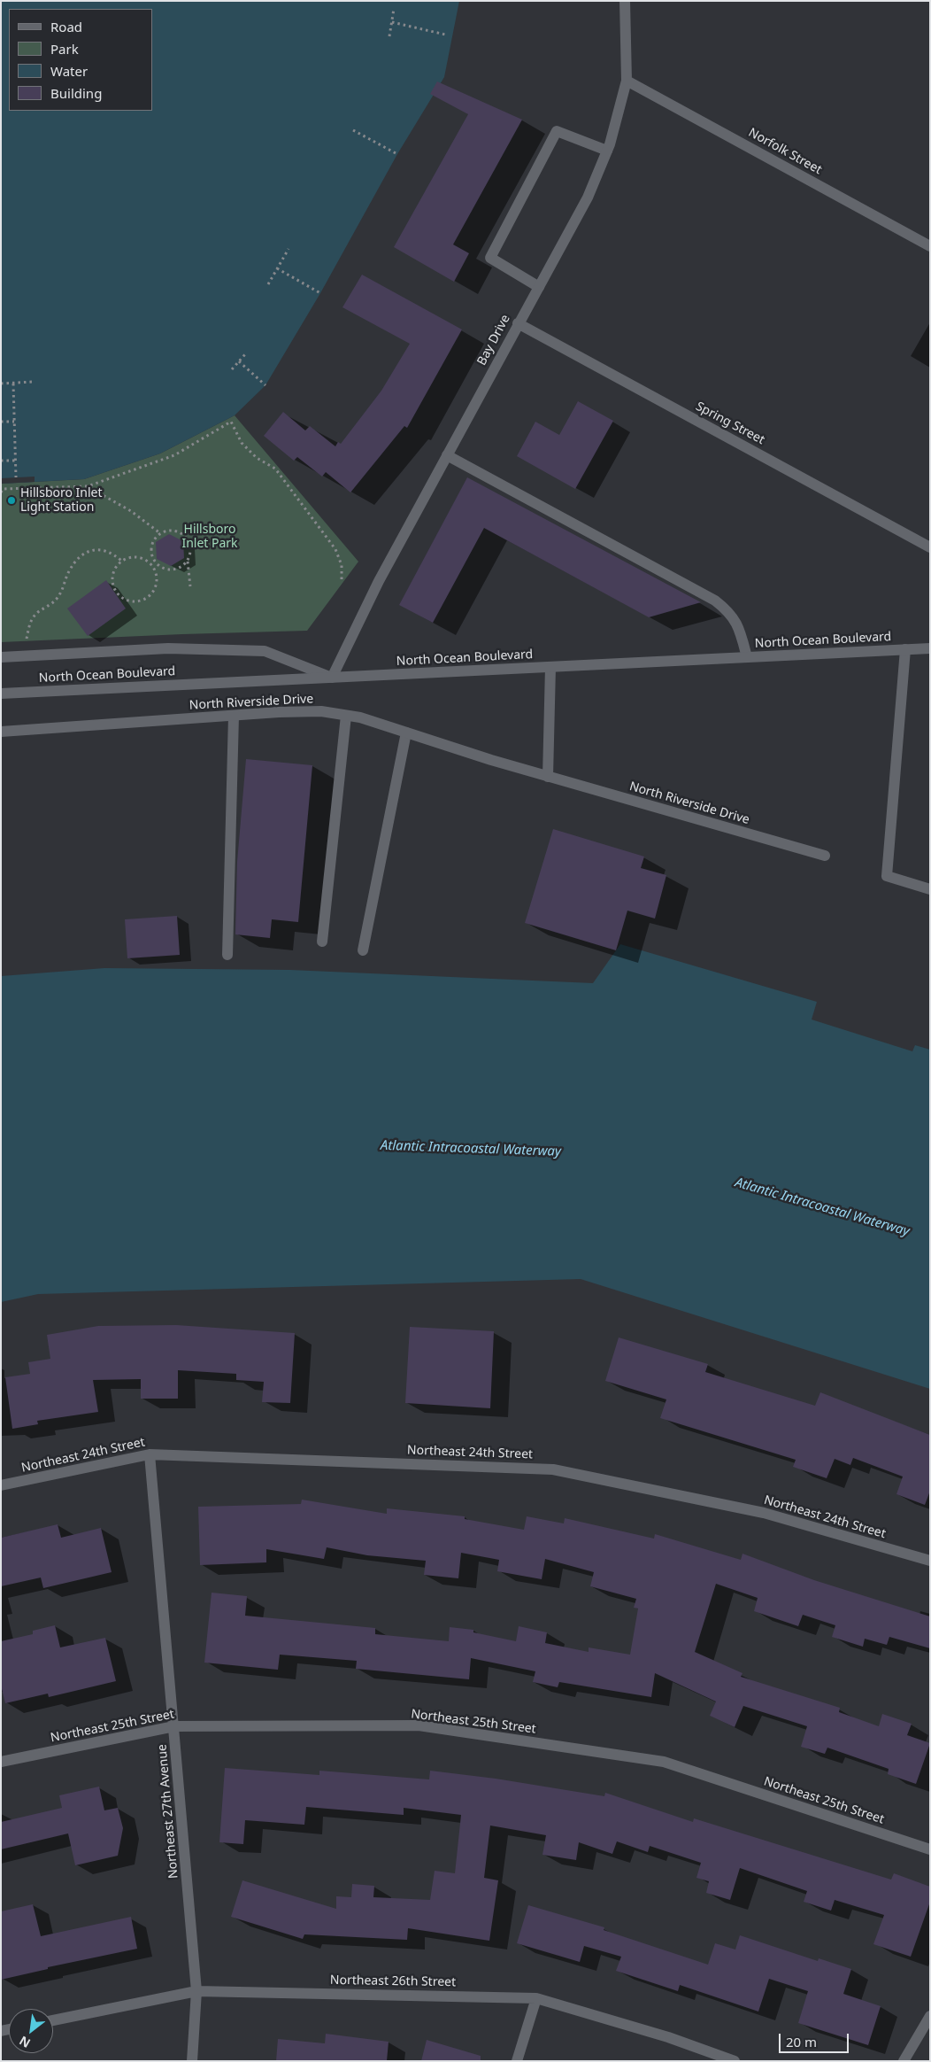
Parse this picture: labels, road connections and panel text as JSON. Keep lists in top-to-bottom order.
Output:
{
  "streets": {
    "street": [
      "Norfolk Street",
      "Bay Drive",
      "Spring Street",
      "North Ocean Boulevard",
      "North Riverside Drive",
      "Northeast 24th Street",
      "Northeast 25th Street",
      "Northeast 27th Avenue",
      "Northeast 26th Street"
    ]
  },
  "crossings": [
    ["Norfolk Street", "Bay Drive"],
    ["Bay Drive", "Spring Street"],
    ["Bay Drive", "North Ocean Boulevard"],
    ["Northeast 24th Street", "Northeast 27th Avenue"],
    ["Northeast 25th Street", "Northeast 27th Avenue"],
    ["Northeast 27th Avenue", "Northeast 26th Street"]
  ],
  "water": ["Atlantic Intracoastal Waterway"],
  "parks": ["Hillsboro Inlet Park"],
  "places": ["Hillsboro Inlet Light Station"],
  "legend": [
    "Road",
    "Park",
    "Water",
    "Building"
  ],
  "scale_bar": "20 m",
  "north": "bottom left"
}
